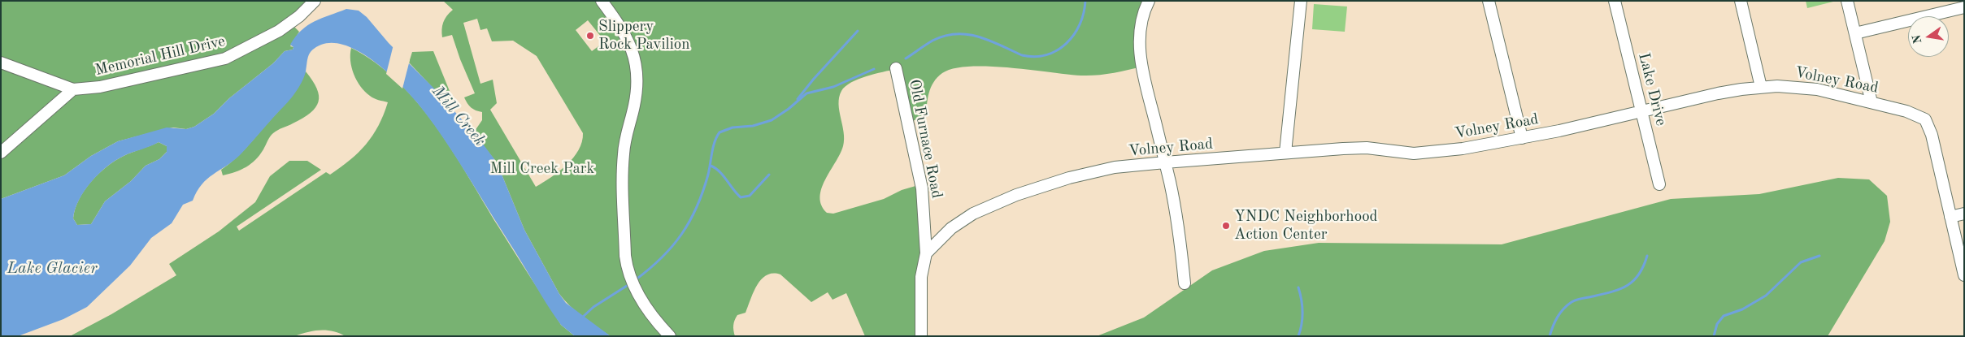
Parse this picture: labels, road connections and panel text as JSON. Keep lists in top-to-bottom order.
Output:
{
  "streets": {
    "street": [
      "Memorial Hill Drive",
      "Volney Road",
      "Lake Drive",
      "Old Furnace Road"
    ]
  },
  "crossings": [
    ["Volney Road", "Lake Drive"],
    ["Volney Road", "Old Furnace Road"]
  ],
  "water": ["Mill Creek", "Lake Glacier"],
  "parks": ["Mill Creek Park"],
  "places": ["Slippery Rock Pavilion", "YNDC Neighborhood Action Center"],
  "north": "left"
}
